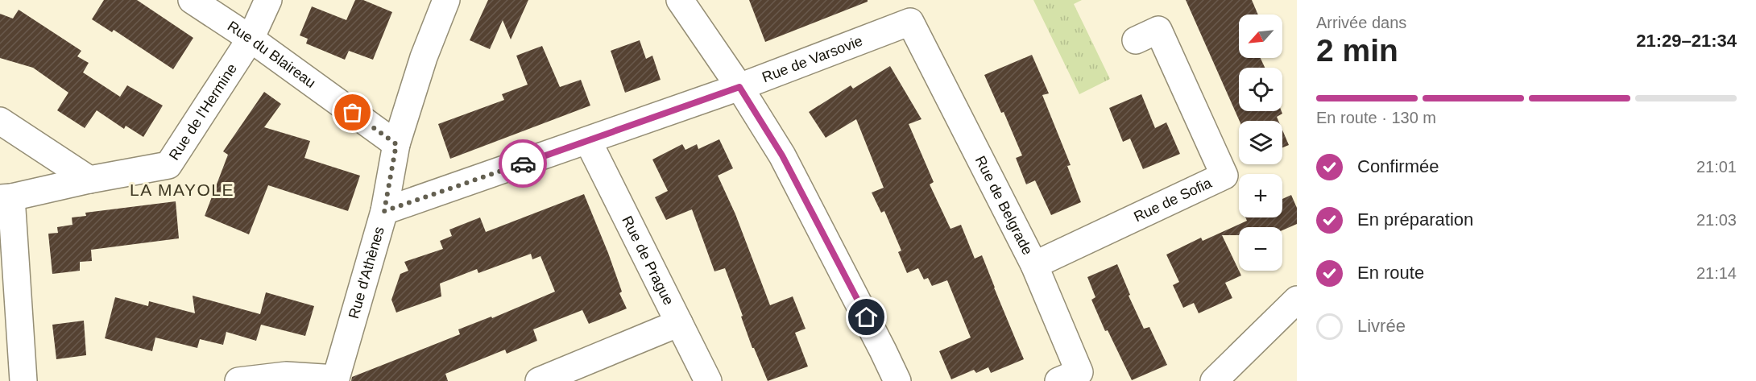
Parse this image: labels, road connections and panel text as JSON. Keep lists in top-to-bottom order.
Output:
{
  "streets": {
    "street": [
      "Rue du Blaireau",
      "Rue de Varsovie",
      "Rue de l'Hermine",
      "Rue de Sofia",
      "Rue de Belgrade",
      "Rue de Prague",
      "Rue d'Athènes"
    ]
  },
  "crossings": [
    ["Rue du Blaireau", "Rue de l'Hermine"],
    ["Rue du Blaireau", "Rue d'Athènes"],
    ["Rue de Varsovie", "Rue de Belgrade"],
    ["Rue de Varsovie", "Rue de Prague"],
    ["Rue de Varsovie", "Rue d'Athènes"],
    ["Rue de Sofia", "Rue de Belgrade"]
  ],
  "districts": ["LA MAYOLE"],
  "north": "bottom left",
  "page": {
    "heading": ["2 min", "Arrivée dans", "21:29–21:34"],
    "map_buttons": ["+", "−"],
    "bar": "En route · 130 m",
    "list": [
      ["Confirmée", "21:01"],
      ["En préparation", "21:03"],
      ["En route", "21:14"],
      "Livrée"
    ]
  }
}
